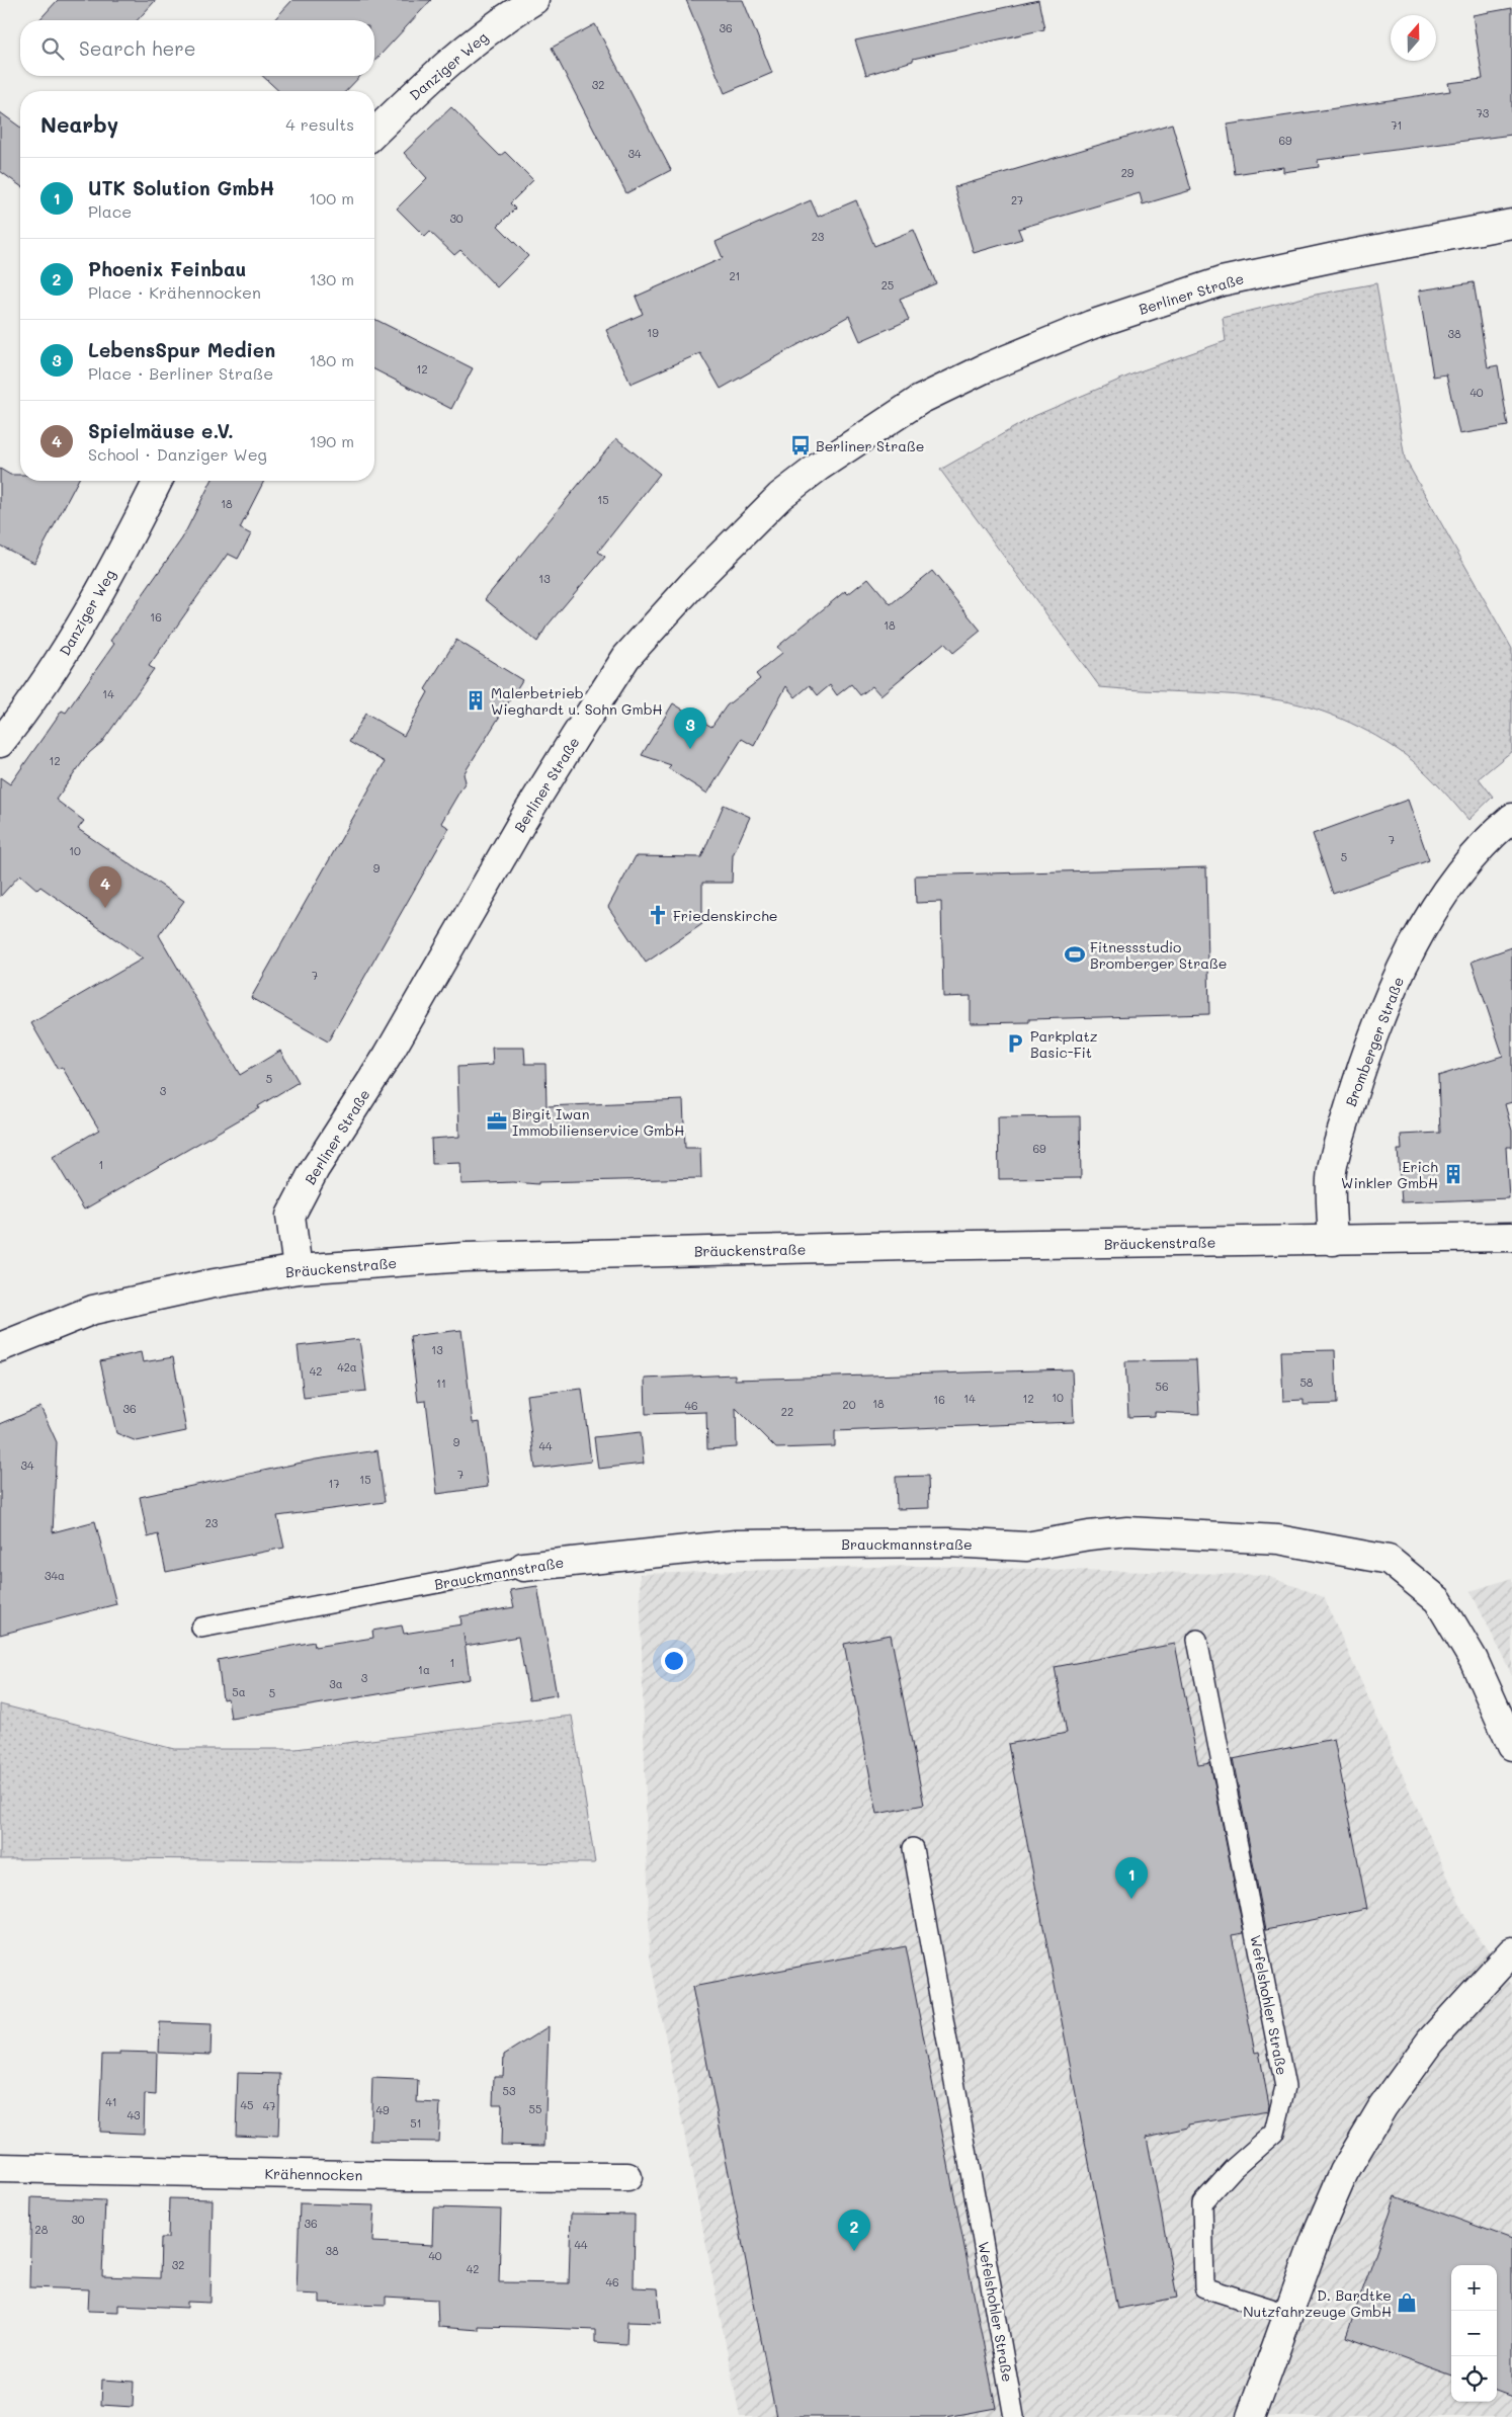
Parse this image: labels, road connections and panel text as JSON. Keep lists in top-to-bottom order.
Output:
{
  "streets": {
    "street": [
      "Danziger Weg",
      "Berliner Straße",
      "Bromberger Straße",
      "Bräuckenstraße",
      "Brauckmannstraße",
      "Krähennocken"
    ],
    "lane": ["Wefelshohler Straße"]
  },
  "crossings": [
    ["Berliner Straße", "Bräuckenstraße"],
    ["Bromberger Straße", "Bräuckenstraße"]
  ],
  "places": {
    "bus stop": ["Berliner Straße"],
    "building": ["Malerbetrieb Wieghardt u. Sohn GmbH", "Erich Winkler GmbH"],
    "church": ["Friedenskirche"],
    "sports": ["Fitnessstudio Bromberger Straße"],
    "parking": ["Parkplatz Basic-Fit"],
    "office": ["Birgit Iwan Immobilienservice GmbH"],
    "shop": ["D. Bardtke Nutzfahrzeuge GmbH"]
  },
  "house_numbers": [
    "36",
    "32",
    "73",
    "71",
    "69",
    "34",
    "29",
    "27",
    "30",
    "23",
    "21",
    "25",
    "19",
    "38",
    "12",
    "40",
    "15",
    "18",
    "13",
    "16",
    "18",
    "14",
    "12",
    "7",
    "10",
    "5",
    "9",
    "7",
    "5",
    "3",
    "69",
    "1",
    "13",
    "42a",
    "42",
    "58",
    "11",
    "56",
    "10",
    "14",
    "12",
    "16",
    "18",
    "20",
    "46",
    "36",
    "22",
    "9",
    "44",
    "34",
    "7",
    "15",
    "17",
    "23",
    "34a",
    "1",
    "1a",
    "3",
    "3a",
    "5a",
    "5",
    "53",
    "41",
    "45",
    "47",
    "55",
    "49",
    "43",
    "51",
    "30",
    "36",
    "28",
    "44",
    "38",
    "40",
    "32",
    "42",
    "46"
  ],
  "north": "top",
  "page": {
    "search": "Search here",
    "heading": ["Nearby", "4 results"],
    "list": [
      {
        "mark": "1",
        "name": "UTK Solution GmbH",
        "note": "Place",
        "value": "100 m"
      },
      {
        "mark": "2",
        "name": "Phoenix Feinbau",
        "note": "Place · Krähennocken",
        "value": "130 m"
      },
      {
        "mark": "3",
        "name": "LebensSpur Medien",
        "note": "Place · Berliner Straße",
        "value": "180 m"
      },
      {
        "mark": "4",
        "name": "Spielmäuse e.V.",
        "note": "School · Danziger Weg",
        "value": "190 m"
      }
    ],
    "pins": [
      "3",
      "4",
      "1",
      "2"
    ],
    "map_buttons": ["+", "−"]
  }
}
